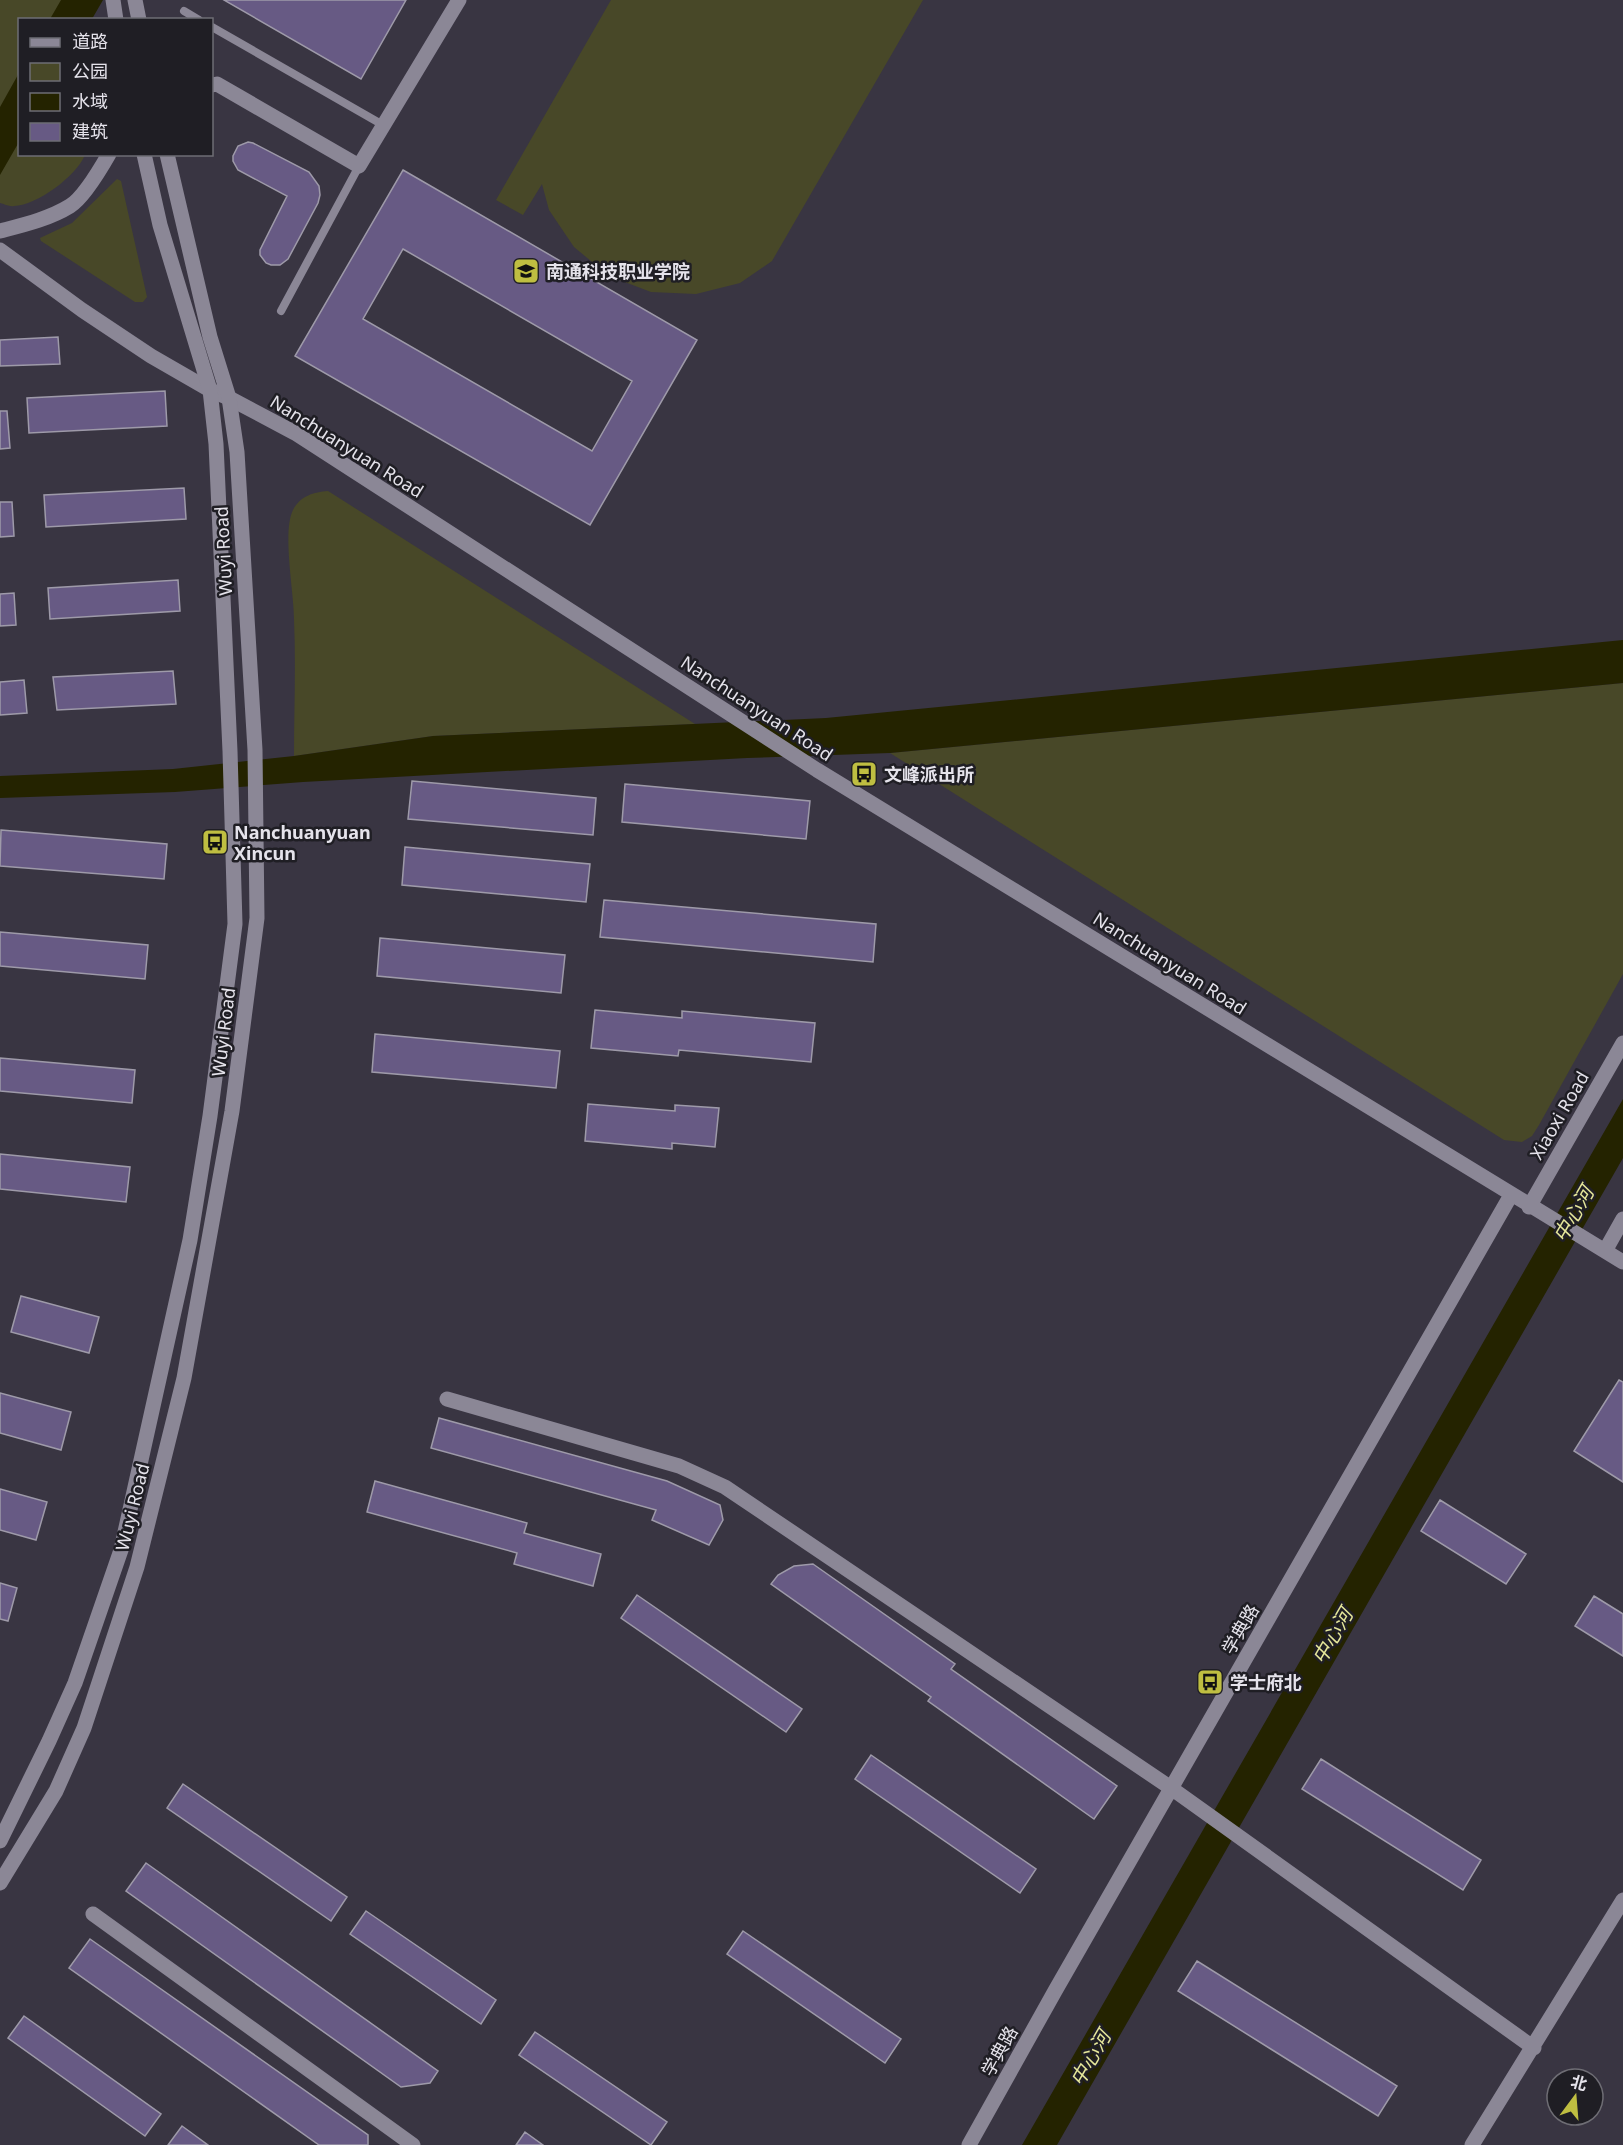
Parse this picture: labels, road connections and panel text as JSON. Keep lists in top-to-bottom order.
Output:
{
  "streets": {
    "street": [
      "Nanchuanyuan Road",
      "Wuyi Road",
      "Xiaoxi Road",
      "学典路"
    ]
  },
  "crossings": [
    ["Nanchuanyuan Road", "Wuyi Road"],
    ["Nanchuanyuan Road", "Xiaoxi Road"],
    ["Nanchuanyuan Road", "学典路"]
  ],
  "water": ["中心河"],
  "places": {
    "school or university": ["南通科技职业学院"],
    "bus stop": ["文峰派出所", "Nanchuanyuan Xincun", "学士府北"]
  },
  "legend": [
    "道路",
    "公园",
    "水域",
    "建筑"
  ],
  "north": "top"
}
